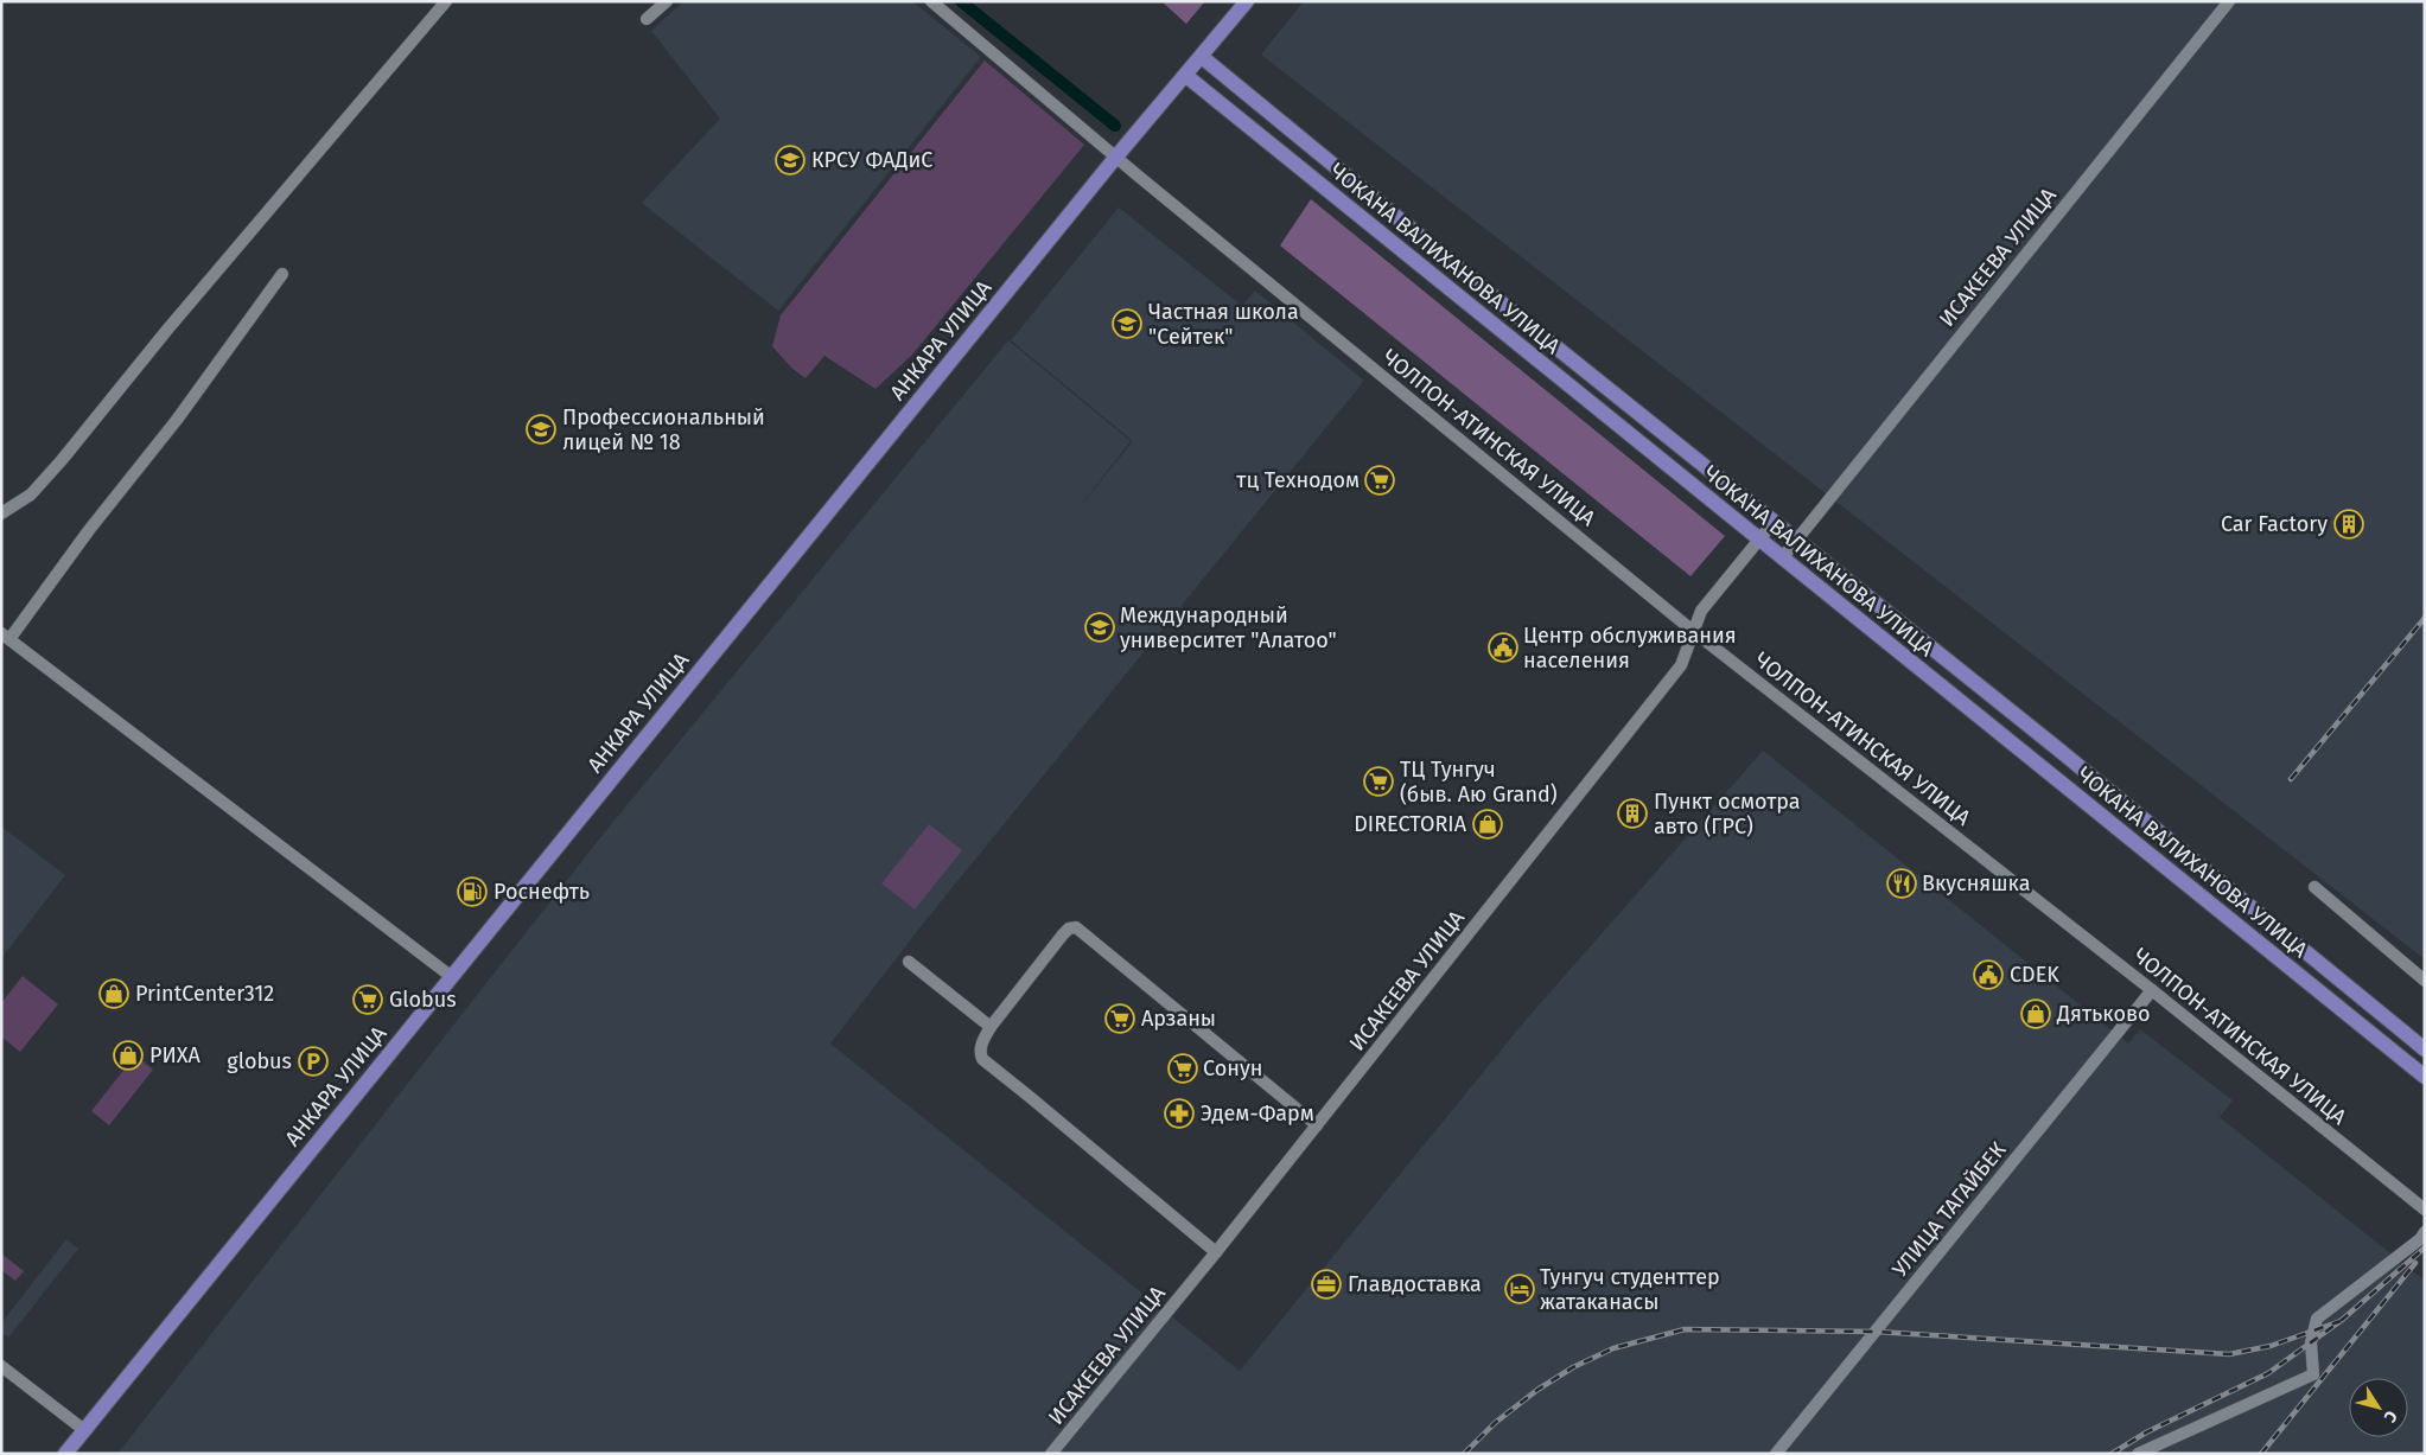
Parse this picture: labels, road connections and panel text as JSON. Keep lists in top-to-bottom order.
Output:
{
  "streets": {
    "main road": ["ЧОКАНА ВАЛИХАНОВА УЛИЦА", "АНКАРА УЛИЦА"],
    "street": ["ИСАКЕЕВА УЛИЦА", "ЧОЛПОН-АТИНСКАЯ УЛИЦА", "УЛИЦА ТАГАЙБЕК"]
  },
  "crossings": [
    ["ИСАКЕЕВА УЛИЦА", "ЧОКАНА ВАЛИХАНОВА УЛИЦА"],
    ["ИСАКЕЕВА УЛИЦА", "ЧОЛПОН-АТИНСКАЯ УЛИЦА"],
    ["ЧОКАНА ВАЛИХАНОВА УЛИЦА", "АНКАРА УЛИЦА"],
    ["АНКАРА УЛИЦА", "ЧОЛПОН-АТИНСКАЯ УЛИЦА"],
    ["ЧОЛПОН-АТИНСКАЯ УЛИЦА", "УЛИЦА ТАГАЙБЕК"]
  ],
  "places": {
    "school or university": [
      "КРСУ ФАДиС",
      "Частная школа \"Сейтек\"",
      "Профессиональный лицей № 18",
      "Международный университет \"Алатоо\""
    ],
    "supermarket": [
      "тц Технодом",
      "ТЦ Тунгуч (быв. Аю Grand)",
      "Globus",
      "Арзаны",
      "Сонун"
    ],
    "building": ["Car Factory", "Пункт осмотра авто (ГРС)"],
    "public building": ["Центр обслуживания населения", "CDEK"],
    "shop": [
      "DIRECTORIA",
      "PrintCenter312",
      "Дятьково",
      "РИХА"
    ],
    "restaurant": ["Вкусняшка"],
    "fuel station": ["Роснефть"],
    "parking": ["globus"],
    "pharmacy": ["Эдем-Фарм"],
    "office": ["Главдоставка"],
    "hotel": ["Тунгуч студенттер жатаканасы"]
  },
  "north": "bottom right"
}
